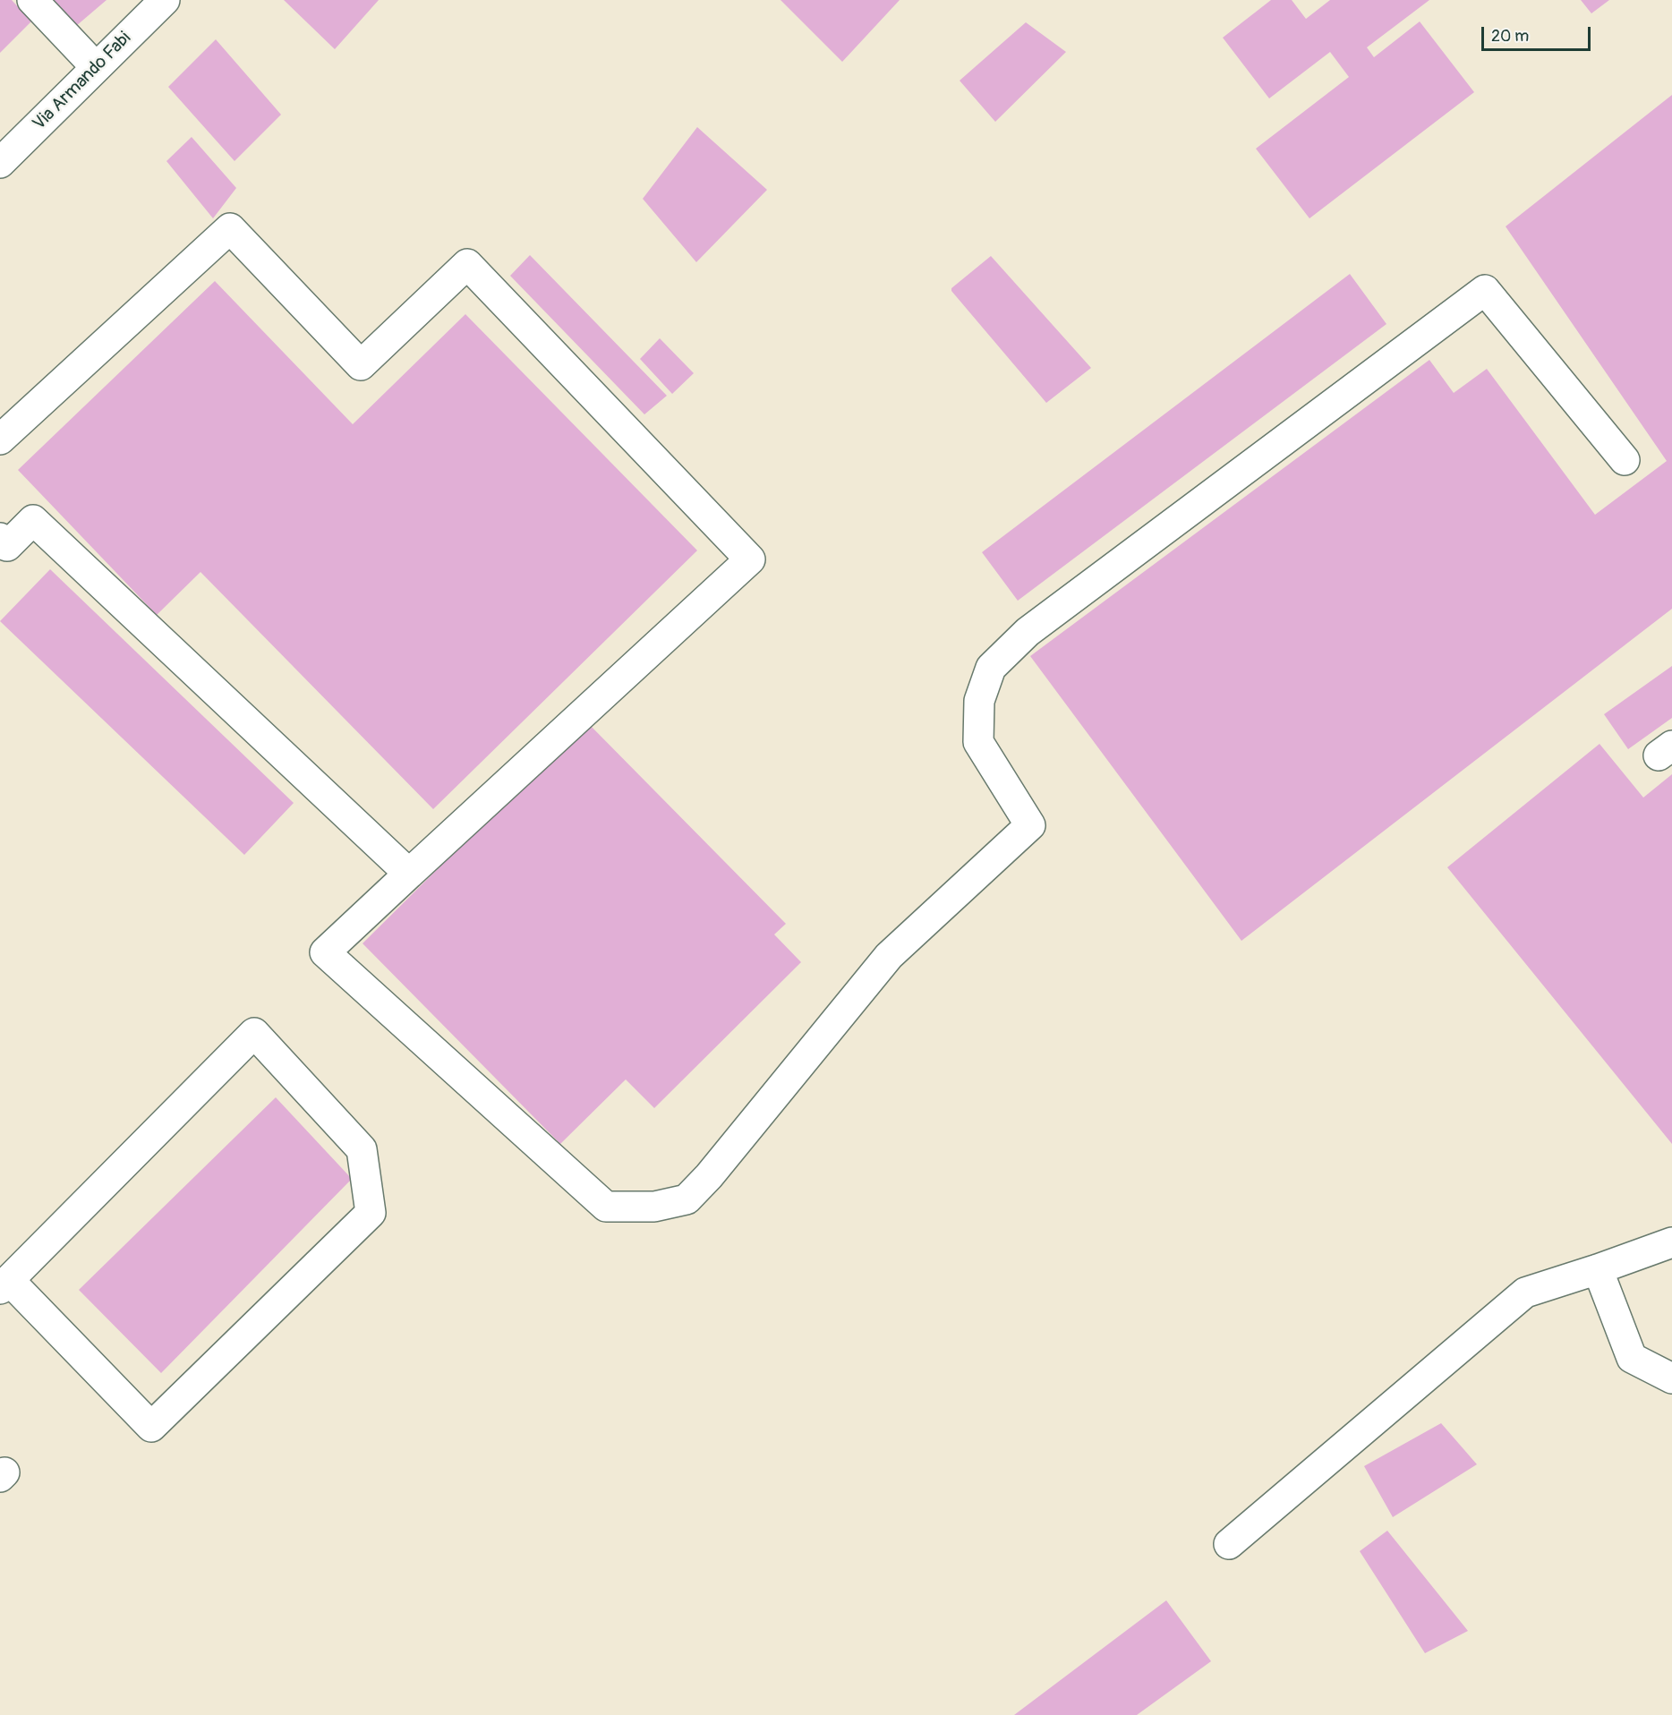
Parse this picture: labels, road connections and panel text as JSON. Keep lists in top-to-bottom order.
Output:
{
  "streets": {
    "street": ["Via Armando Fabi"]
  },
  "scale_bar": "20 m"
}
